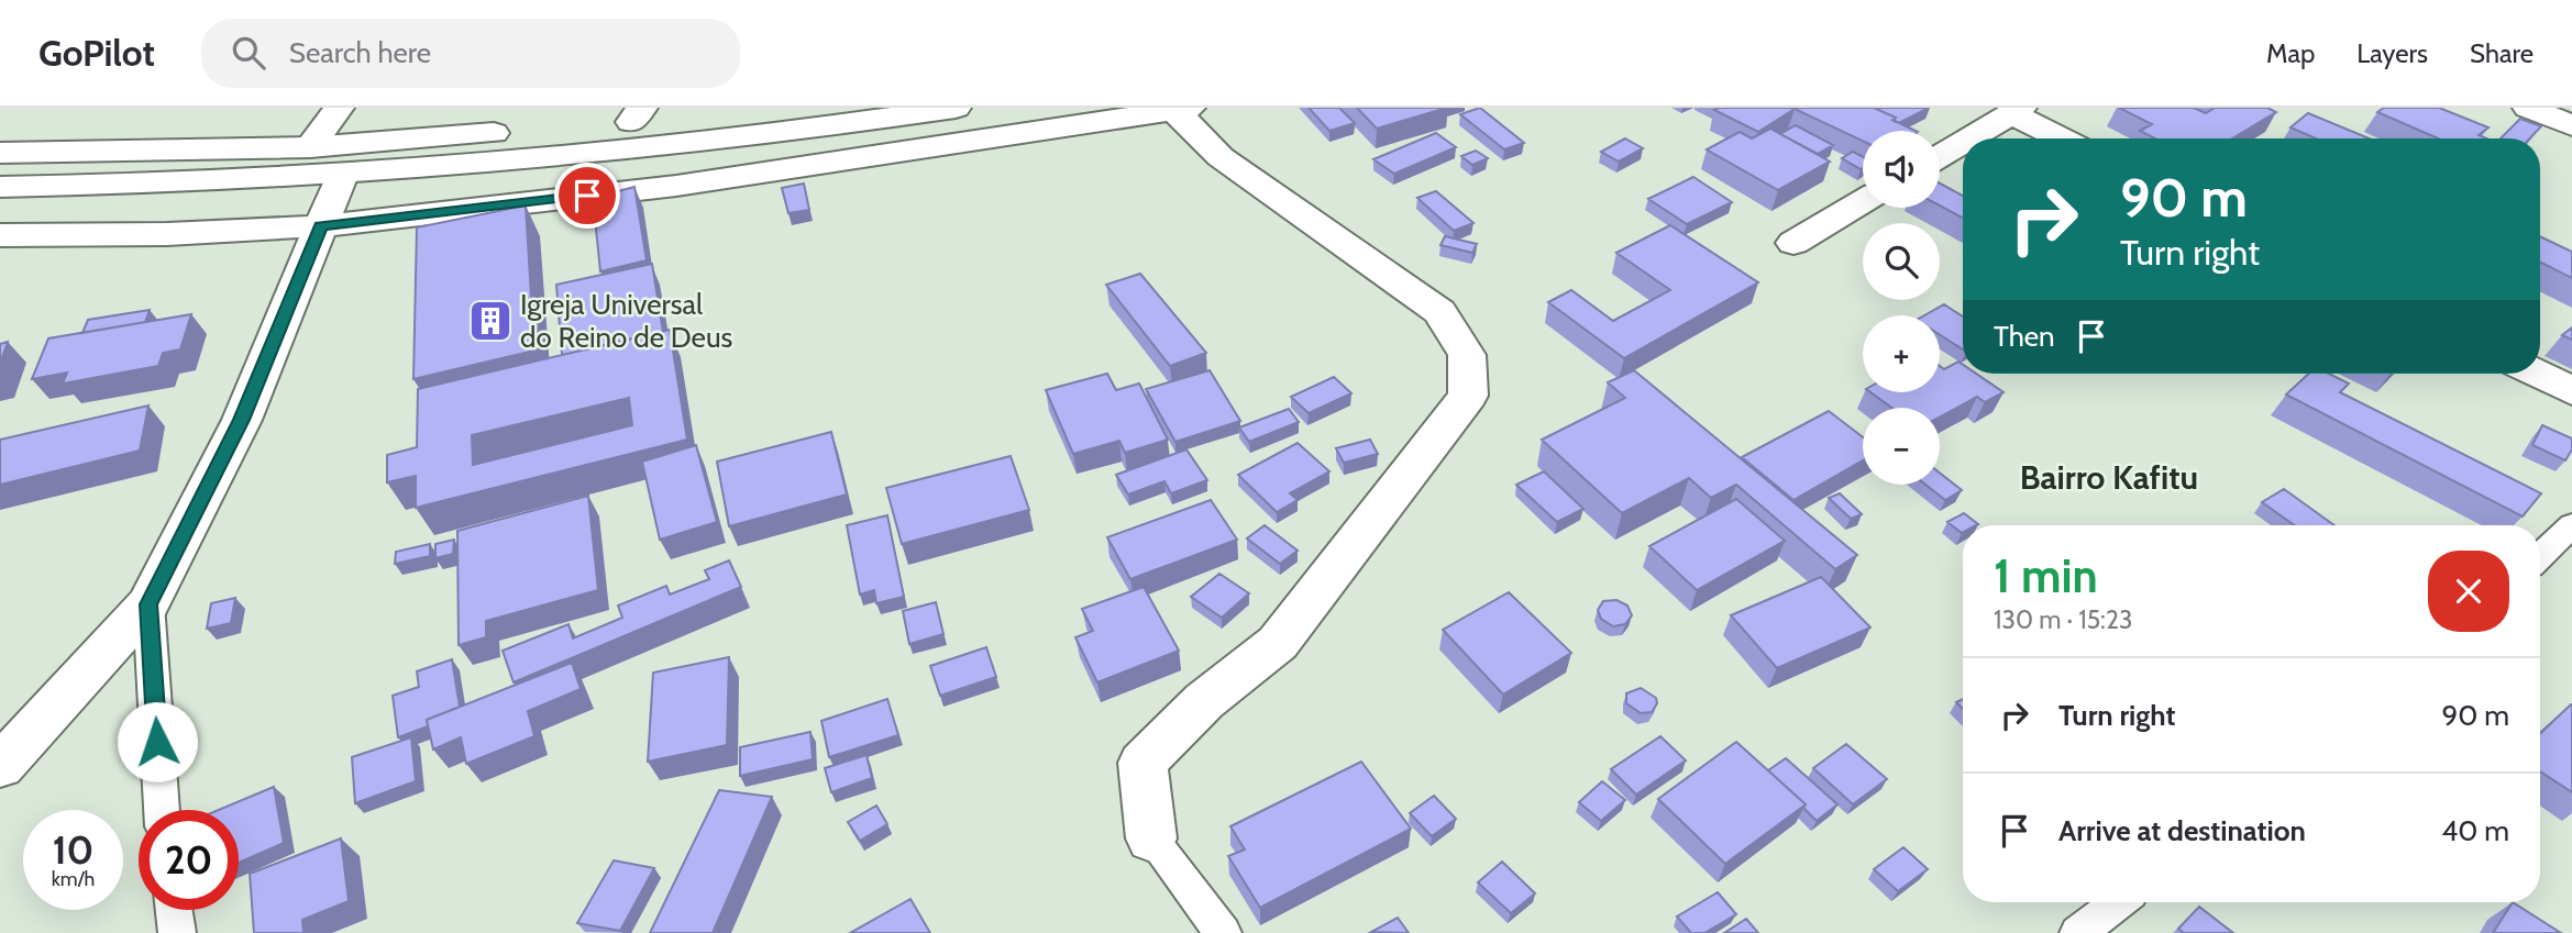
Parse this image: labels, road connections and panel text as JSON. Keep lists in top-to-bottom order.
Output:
{
  "districts": ["Bairro Kafitu"],
  "places": {
    "building": ["Igreja Universal do Reino de Deus"]
  },
  "page": {
    "header": "GoPilot",
    "search": "Search here",
    "nav": ["Map", "Layers", "Share"],
    "map_buttons": ["+", "−"],
    "turn": ["90 m", "Turn right"],
    "then": "Then",
    "heading": ["1 min", "130 m · 15:23"],
    "list": [
      {
        "name": "Turn right",
        "value": "90 m"
      },
      {
        "name": "Arrive at destination",
        "value": "40 m"
      }
    ],
    "speed": "10 km/h",
    "limit": "20"
  }
}
